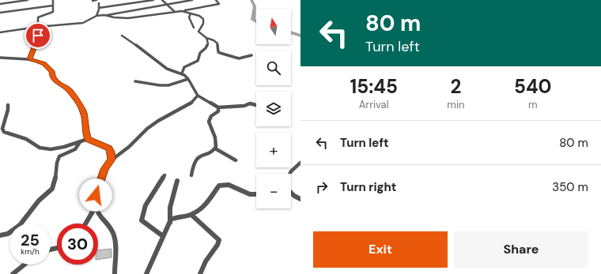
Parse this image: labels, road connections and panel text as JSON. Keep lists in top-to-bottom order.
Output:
{
  "north": "top",
  "page": {
    "turn": ["80 m", "Turn left"],
    "map_buttons": ["+", "−"],
    "eta": [
      "15:45",
      "Arrival",
      "2",
      "min",
      "540",
      "m"
    ],
    "list": [
      {
        "name": "Turn left",
        "value": "80 m"
      },
      {
        "name": "Turn right",
        "value": "350 m"
      }
    ],
    "speed": "25 km/h",
    "limit": "30",
    "buttons": ["Exit", "Share"]
  }
}
